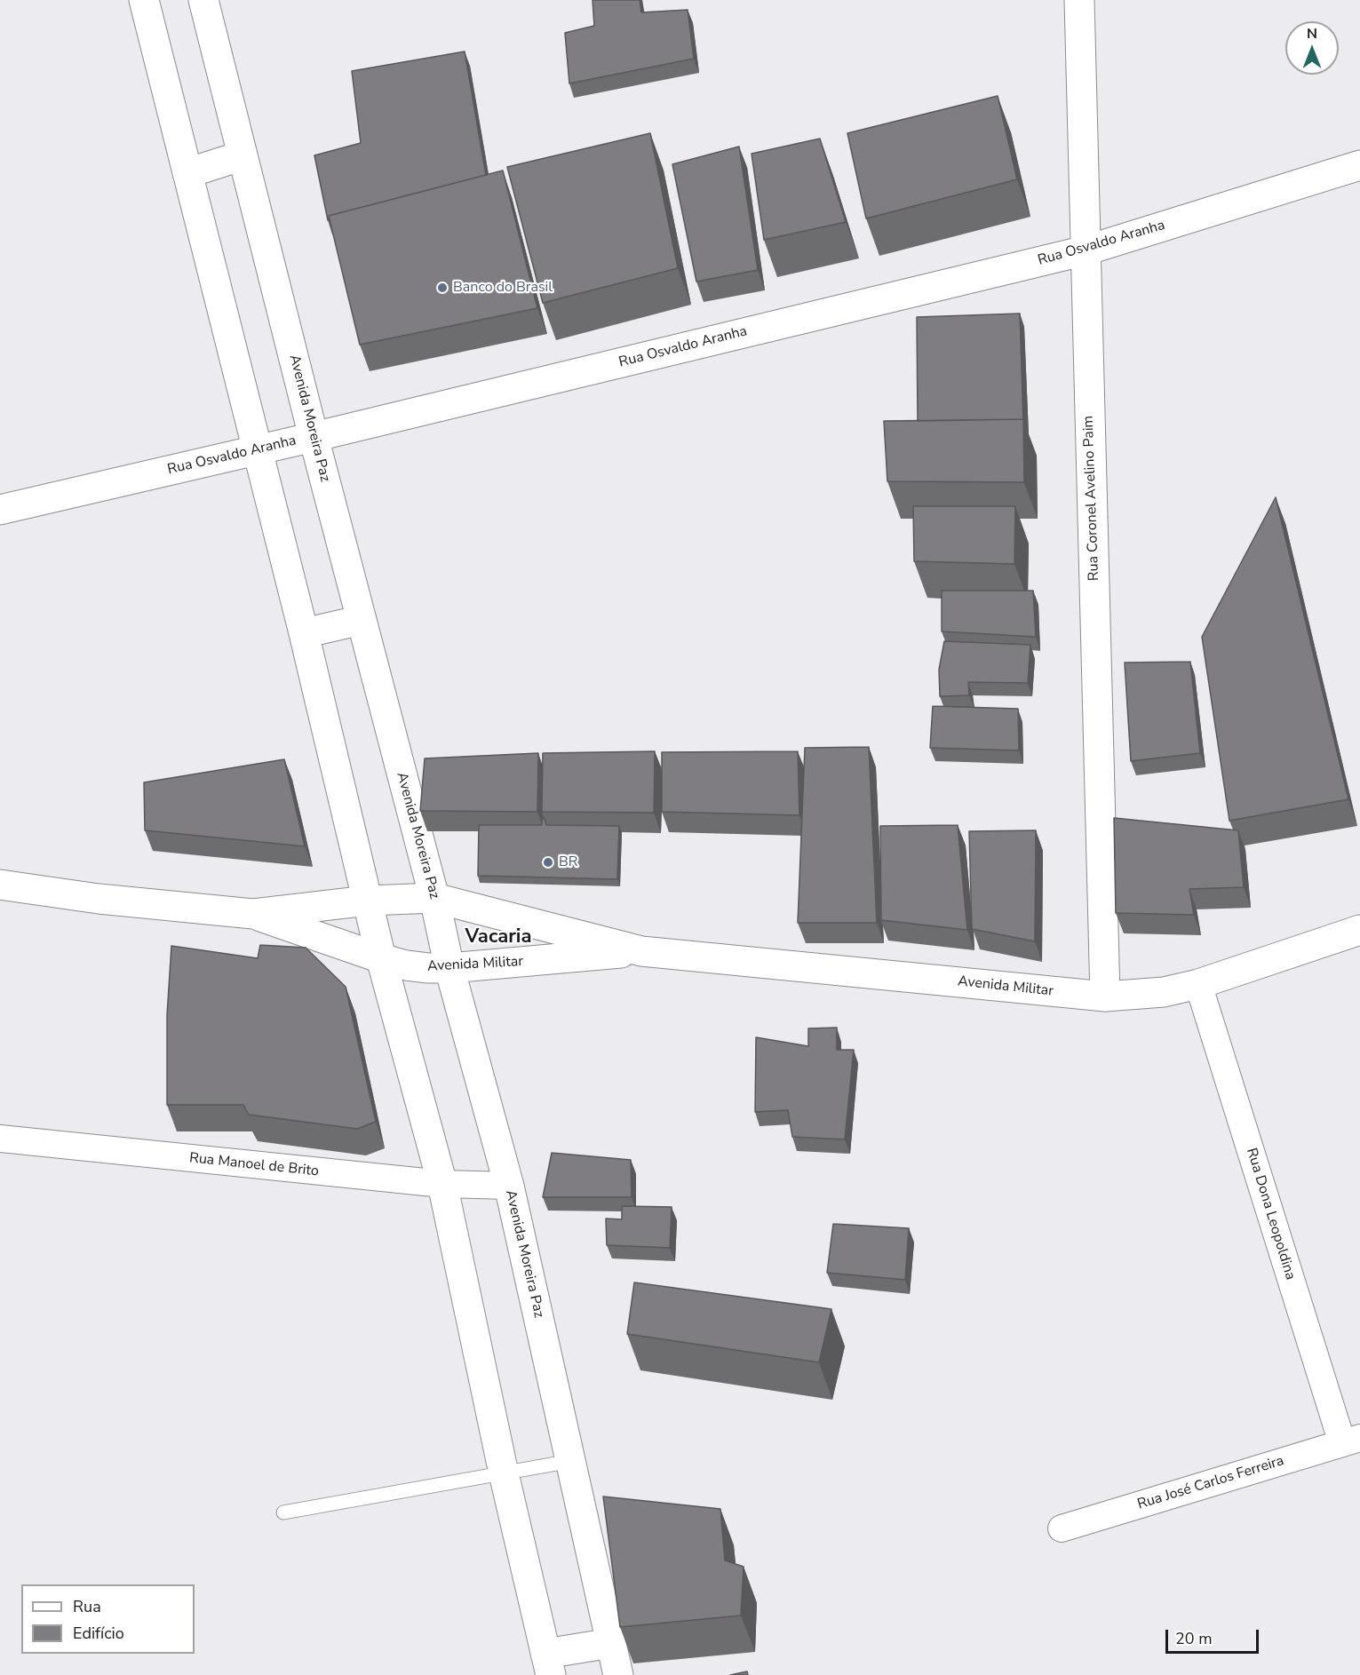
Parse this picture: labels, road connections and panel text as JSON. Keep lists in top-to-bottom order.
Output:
{
  "streets": {
    "main road": [
      "Rua Osvaldo Aranha",
      "Avenida Moreira Paz",
      "Rua Coronel Avelino Paim",
      "Avenida Militar"
    ],
    "street": ["Rua Manoel de Brito", "Rua Dona Leopoldina", "Rua José Carlos Ferreira"]
  },
  "crossings": [
    ["Rua Osvaldo Aranha", "Avenida Moreira Paz"],
    ["Rua Osvaldo Aranha", "Rua Coronel Avelino Paim"],
    ["Avenida Moreira Paz", "Avenida Militar"],
    ["Avenida Moreira Paz", "Rua Manoel de Brito"],
    ["Rua Coronel Avelino Paim", "Avenida Militar"],
    ["Avenida Militar", "Rua Dona Leopoldina"],
    ["Rua Dona Leopoldina", "Rua José Carlos Ferreira"]
  ],
  "districts": ["Vacaria"],
  "places": ["Banco do Brasil", "BR"],
  "legend": ["Rua", "Edifício"],
  "scale_bar": "20 m",
  "north": "top"
}
